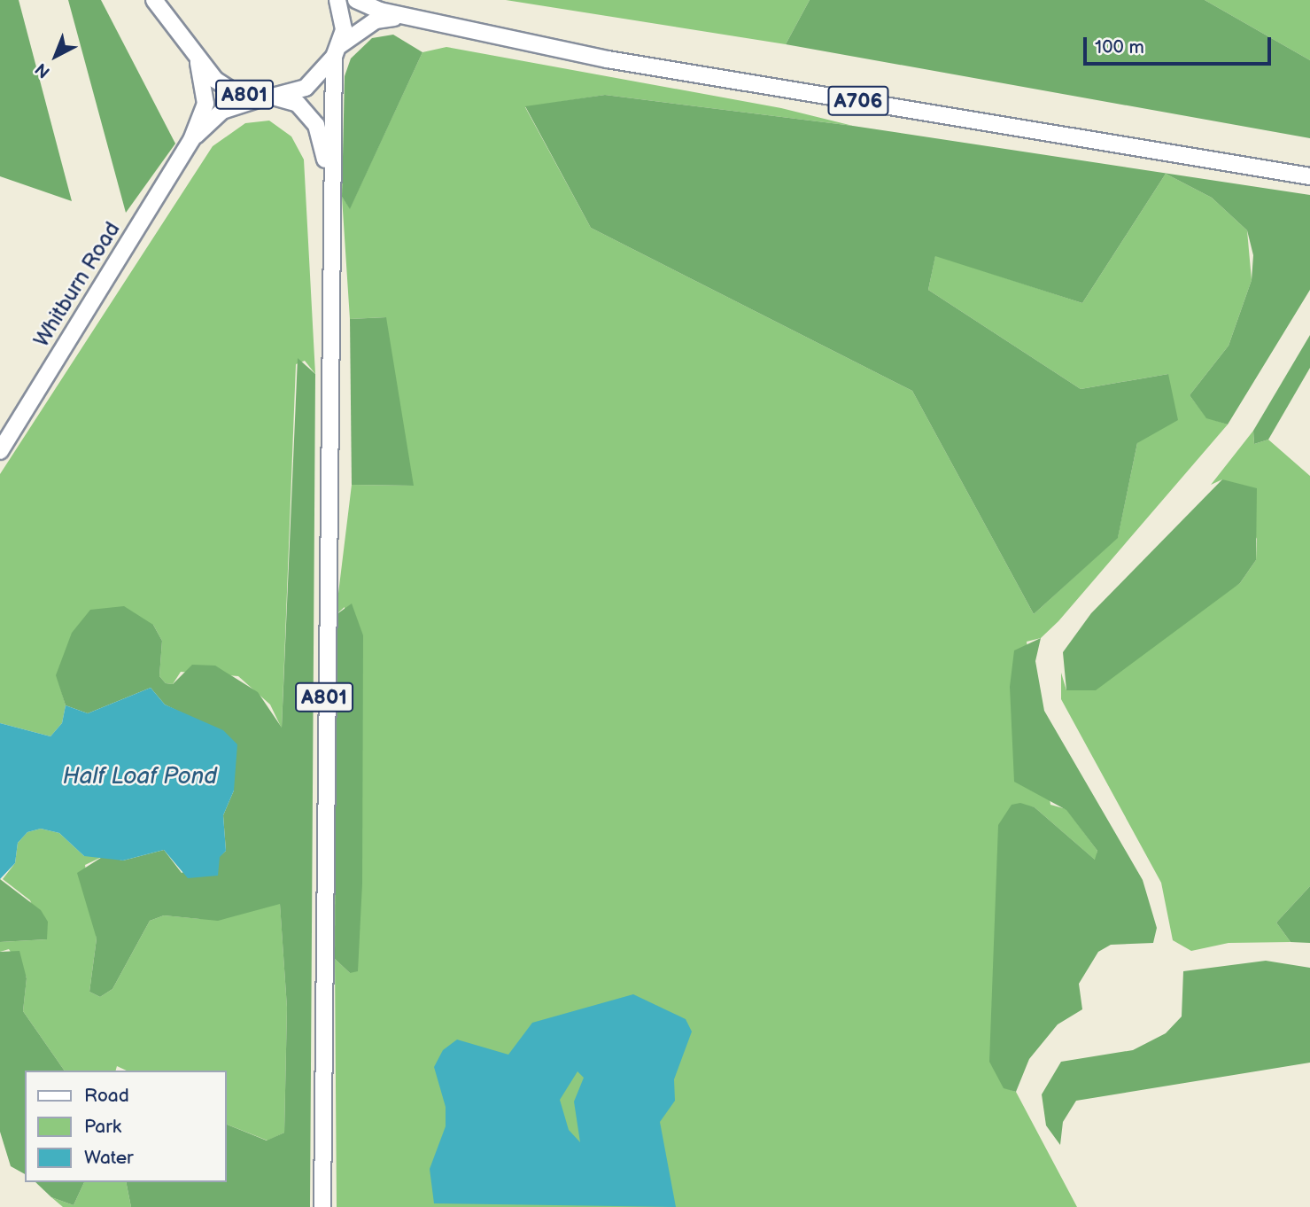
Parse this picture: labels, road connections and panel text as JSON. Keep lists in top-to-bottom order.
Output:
{
  "streets": {
    "main road": ["A801", "A706", "Whitburn Road"]
  },
  "crossings": [
    ["A801", "A706"],
    ["A801", "Whitburn Road"]
  ],
  "water": ["Half Loaf Pond"],
  "legend": ["Road", "Park", "Water"],
  "scale_bar": "100 m",
  "north": "bottom left"
}
